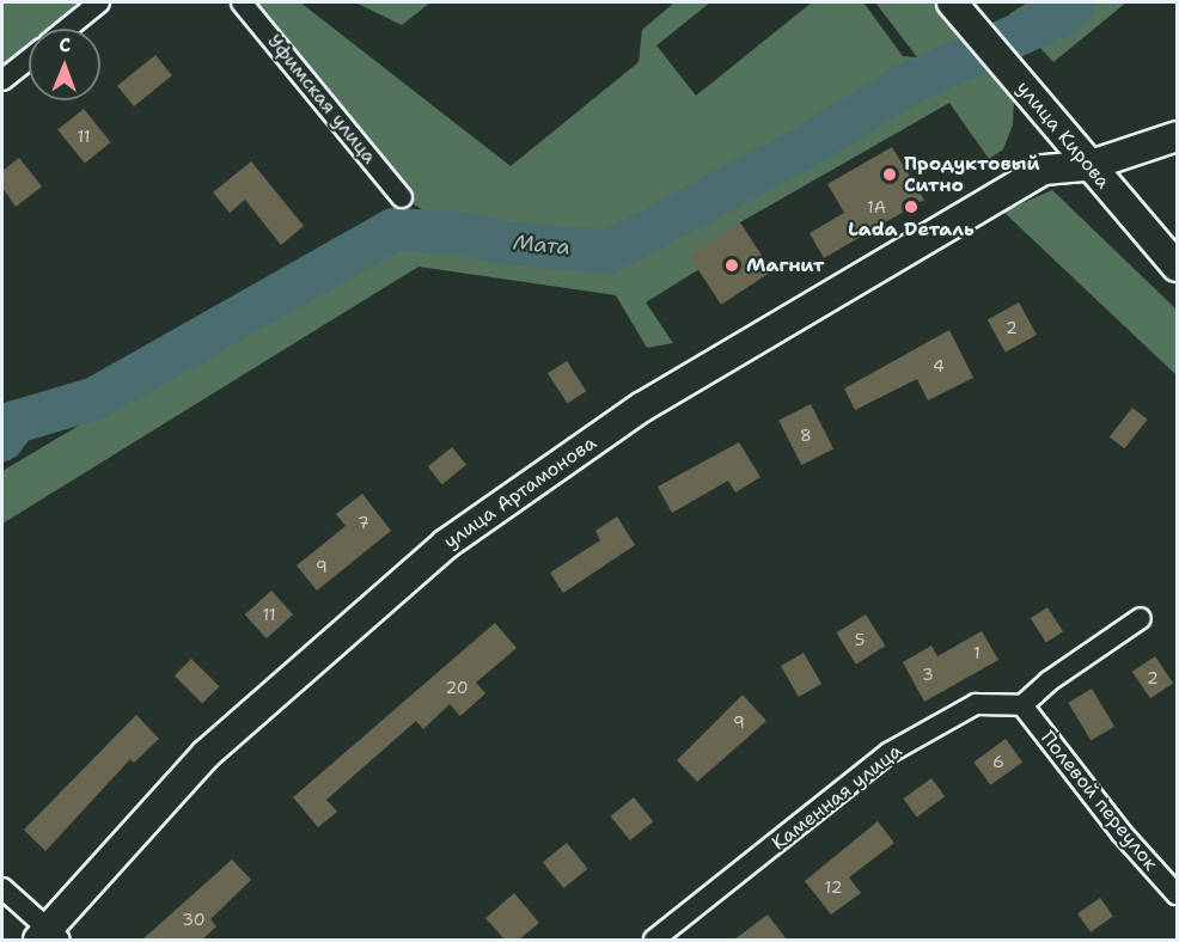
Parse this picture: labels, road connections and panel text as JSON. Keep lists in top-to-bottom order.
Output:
{
  "streets": {
    "street": [
      "Уфимская улица",
      "улица Кирова",
      "улица Артамонова",
      "Каменная улица",
      "Полевой переулок"
    ]
  },
  "crossings": [
    ["улица Кирова", "улица Артамонова"],
    ["Каменная улица", "Полевой переулок"]
  ],
  "water": ["Мата"],
  "places": ["Продуктовый Ситно", "Lada Dеталь", "Магнит"],
  "house_numbers": [
    "11",
    "1А",
    "2",
    "4",
    "8",
    "7",
    "9",
    "11",
    "5",
    "1",
    "3",
    "2",
    "20",
    "9",
    "6",
    "12",
    "30"
  ],
  "north": "top"
}
